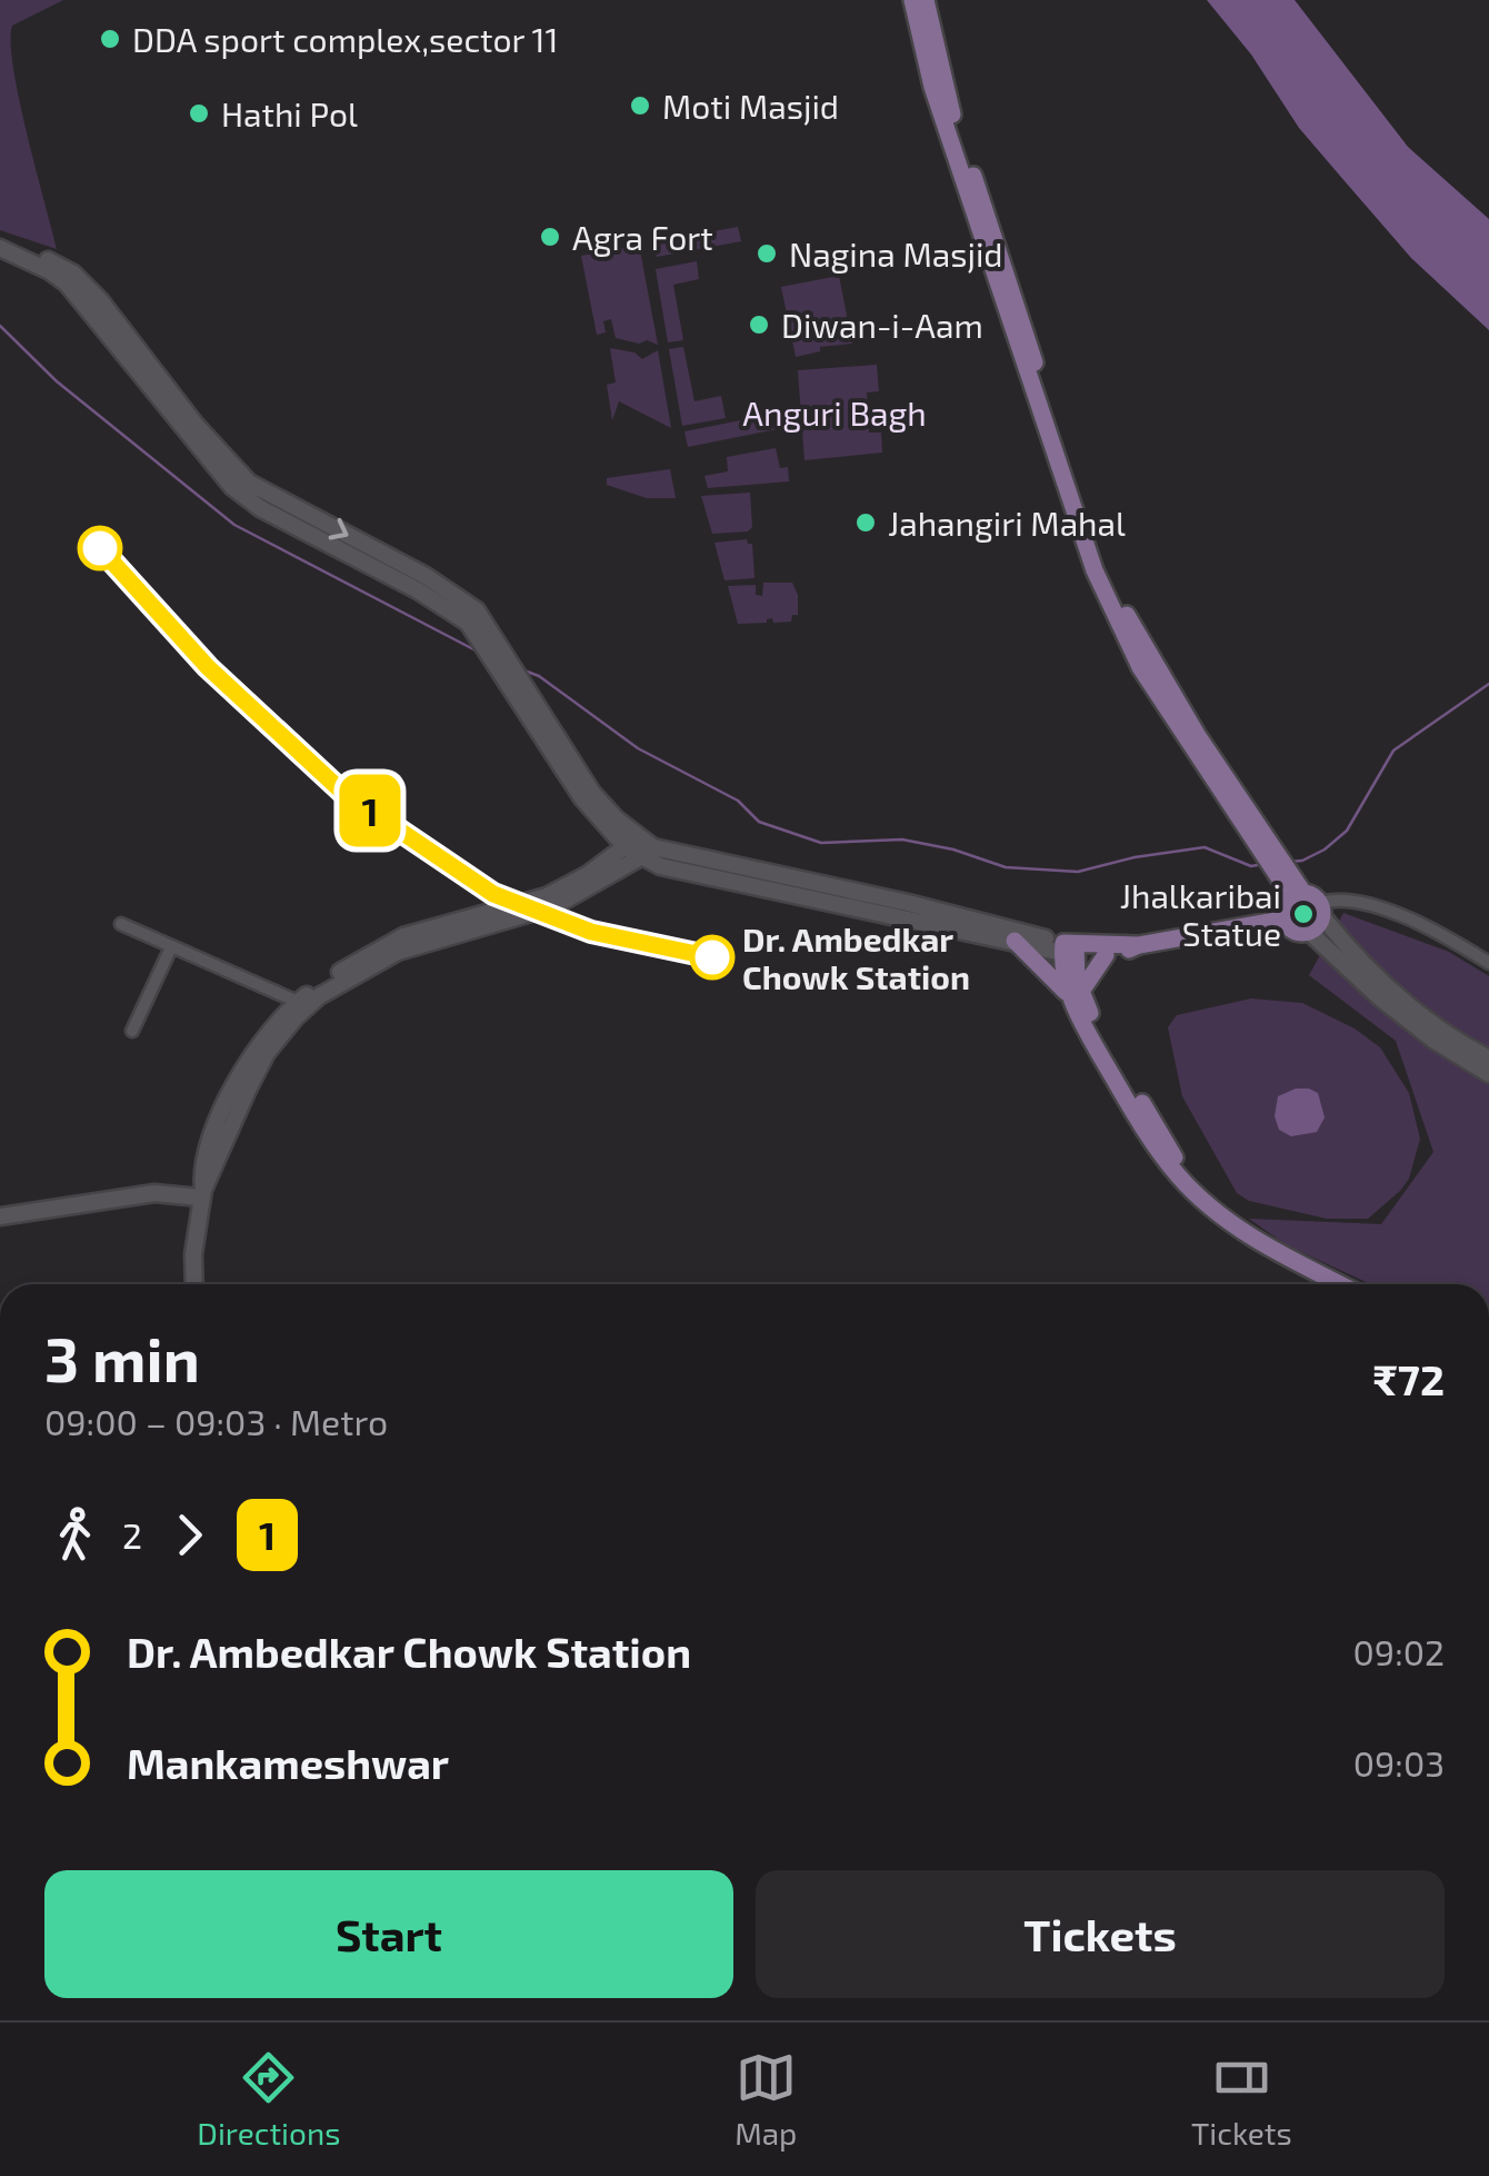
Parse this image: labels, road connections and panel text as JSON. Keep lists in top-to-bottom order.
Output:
{
  "parks": ["Anguri Bagh"],
  "places": [
    "DDA sport complex,sector 11",
    "Moti Masjid",
    "Hathi Pol",
    "Agra Fort",
    "Nagina Masjid",
    "Diwan-i-Aam",
    "Jahangiri Mahal",
    "Jhalkaribai Statue",
    "Dr. Ambedkar Chowk Station"
  ],
  "lines": ["metro line 1"],
  "page": {
    "on_map": "1",
    "heading": ["3 min", "09:00 – 09:03 · Metro", "₹72"],
    "legs": ["2", "1"],
    "list": [
      {
        "name": "Dr. Ambedkar Chowk Station",
        "value": "09:02"
      },
      {
        "name": "Mankameshwar",
        "value": "09:03"
      }
    ],
    "buttons": ["Start", "Tickets"],
    "tabs": ["Directions", "Map", "Tickets"]
  }
}
